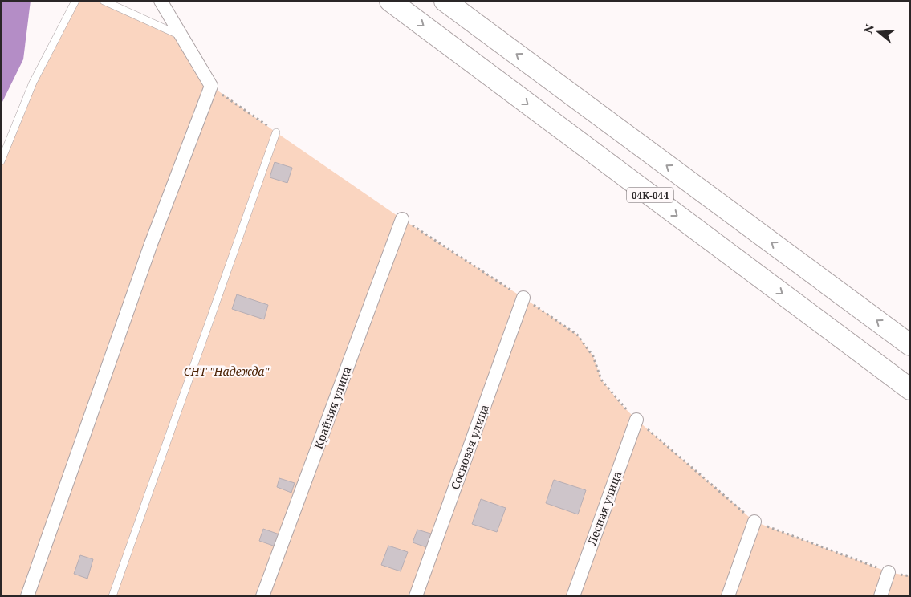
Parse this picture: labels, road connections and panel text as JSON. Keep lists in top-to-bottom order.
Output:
{
  "streets": {
    "main road": ["04К-044"],
    "street": ["Крайняя улица", "Сосновая улица", "Лесная улица"]
  },
  "parks": ["СНТ \"Надежда\""],
  "north": "left"
}
